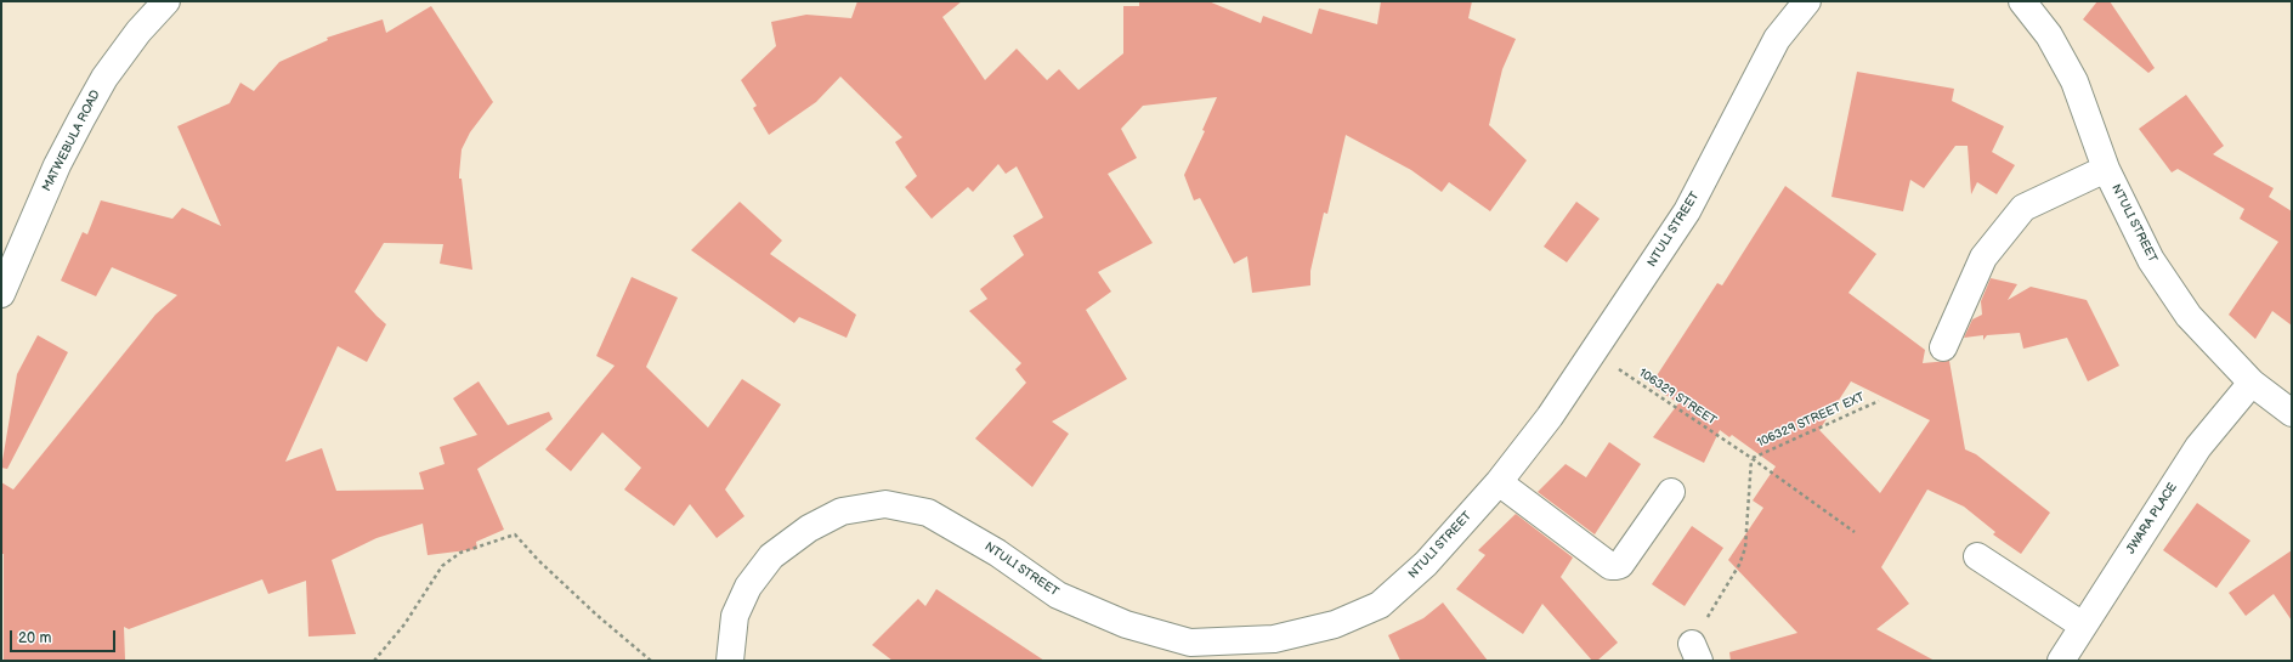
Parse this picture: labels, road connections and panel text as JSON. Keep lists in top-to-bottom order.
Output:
{
  "streets": {
    "street": ["MATWEBULA ROAD", "NTULI STREET", "JWARA PLACE"],
    "path": ["106329 STREET", "106329 STREET EXT"]
  },
  "crossings": [
    ["NTULI STREET", "106329 STREET"],
    ["NTULI STREET", "JWARA PLACE"],
    ["106329 STREET", "106329 STREET EXT"]
  ],
  "scale_bar": "20 m"
}
